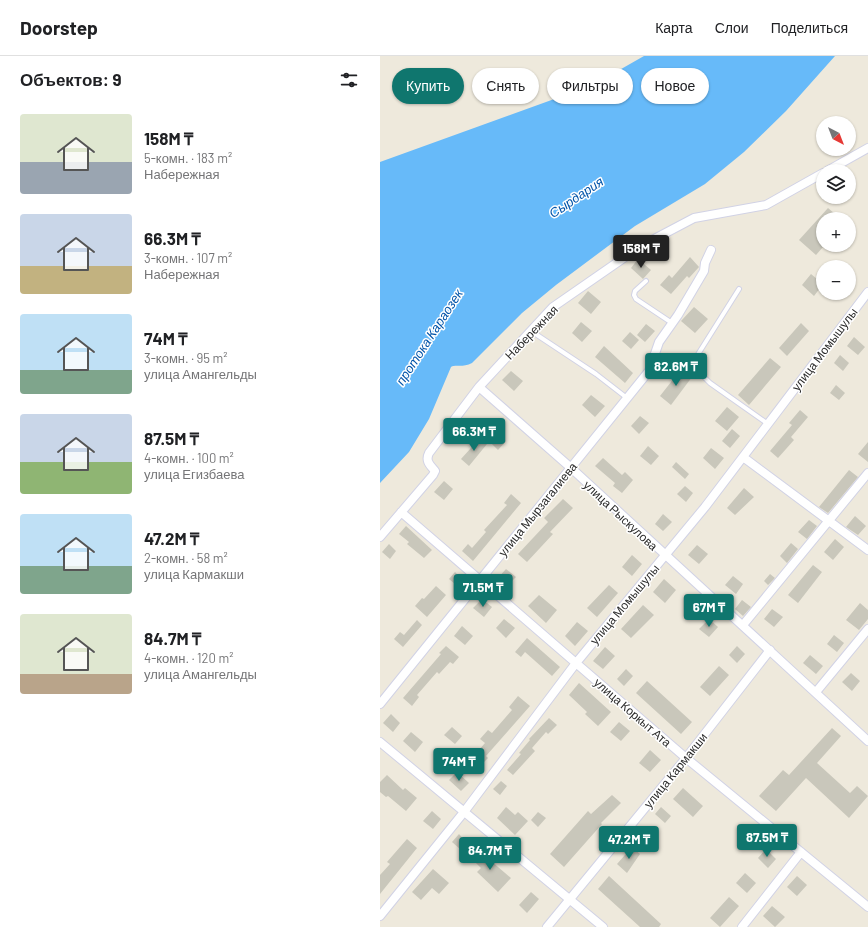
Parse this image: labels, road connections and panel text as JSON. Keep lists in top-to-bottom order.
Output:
{
  "streets": {
    "street": [
      "Набережная",
      "улица Момышулы",
      "улица Мырзагалиева",
      "улица Рыскулова",
      "улица Коркыт Ата",
      "улица Кармакши"
    ]
  },
  "crossings": [
    ["Набережная", "улица Рыскулова"],
    ["Набережная", "улица Коркыт Ата"],
    ["улица Момышулы", "улица Рыскулова"],
    ["улица Момышулы", "улица Коркыт Ата"],
    ["улица Мырзагалиева", "улица Рыскулова"],
    ["улица Мырзагалиева", "улица Коркыт Ата"],
    ["улица Рыскулова", "улица Кармакши"],
    ["улица Коркыт Ата", "улица Кармакши"]
  ],
  "water": ["Сырдария", "протока Караозек"],
  "north": "bottom right",
  "page": {
    "header": "Doorstep",
    "nav": ["Карта", "Слои", "Поделиться"],
    "heading": "Объектов: 9",
    "chip": [
      "Купить",
      "Снять",
      "Фильтры",
      "Новое"
    ],
    "list": [
      {
        "name": "158M ₸",
        "note": "5-комн. · 183 m² · Набережная"
      },
      {
        "name": "66.3M ₸",
        "note": "3-комн. · 107 m² · Набережная"
      },
      {
        "name": "74M ₸",
        "note": "3-комн. · 95 m² · улица Амангельды"
      },
      {
        "name": "87.5M ₸",
        "note": "4-комн. · 100 m² · улица Егизбаева"
      },
      {
        "name": "47.2M ₸",
        "note": "2-комн. · 58 m² · улица Кармакши"
      },
      {
        "name": "84.7M ₸",
        "note": "4-комн. · 120 m² · улица Амангельды"
      }
    ],
    "map_buttons": ["+", "−"],
    "price": [
      "158M ₸",
      "82.6M ₸",
      "66.3M ₸",
      "71.5M ₸",
      "67M ₸",
      "74M ₸",
      "87.5M ₸",
      "47.2M ₸",
      "84.7M ₸"
    ]
  }
}
